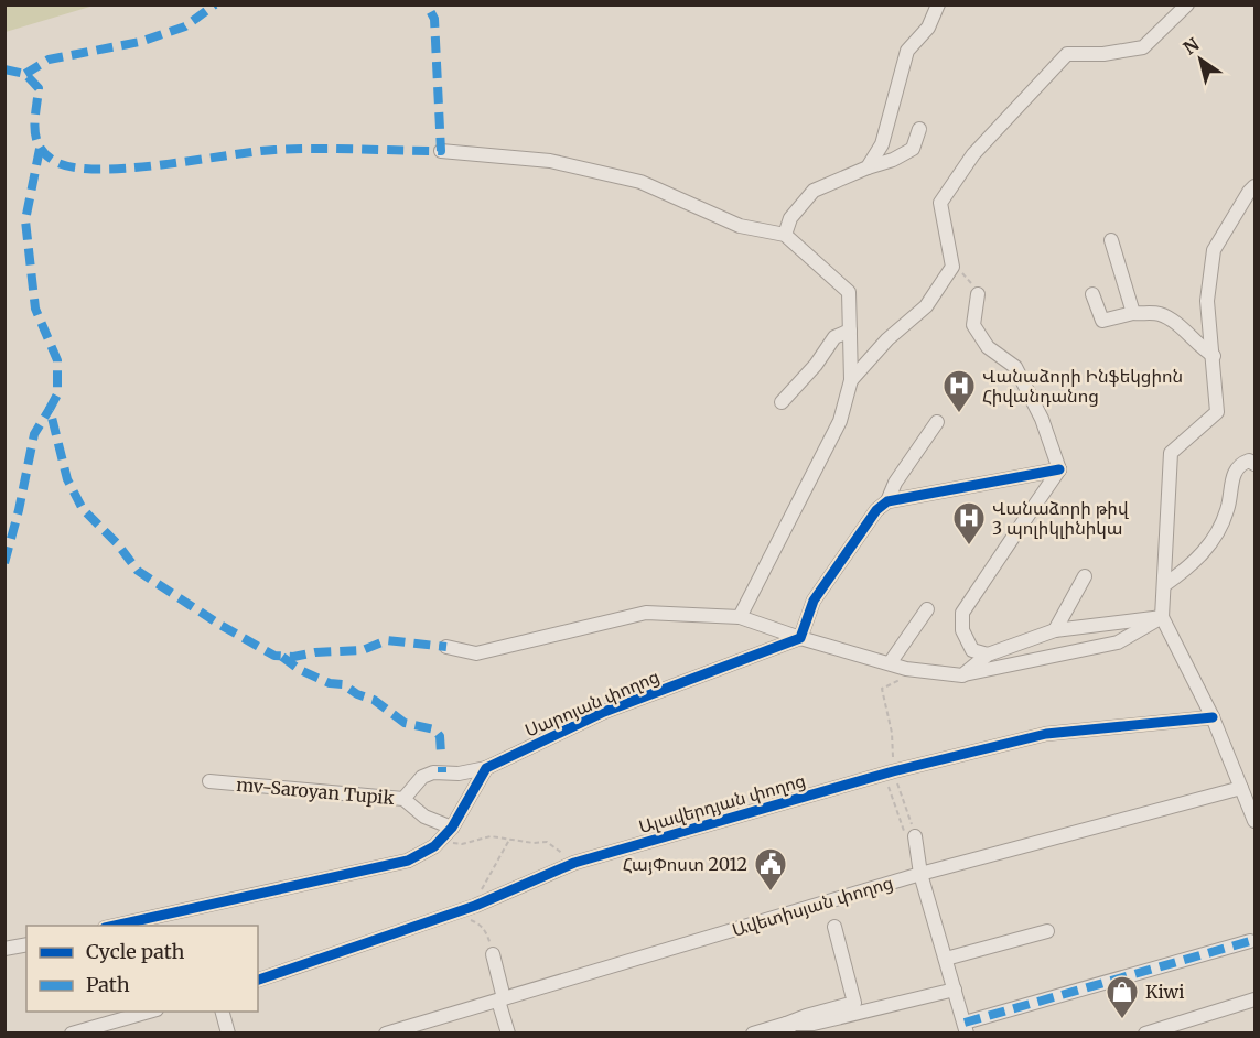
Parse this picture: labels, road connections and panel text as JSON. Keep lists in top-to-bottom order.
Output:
{
  "streets": {
    "street": [
      "Սարոյան փողոց",
      "mv-Saroyan Tupik",
      "Ալավերդյան փողոց",
      "Ավետիսյան փողոց"
    ]
  },
  "crossings": [
    ["Սարոյան փողոց", "mv-Saroyan Tupik"]
  ],
  "places": {
    "hospital": ["Վանաձորի Ինֆեկցիոն Հիվանդանոց", "Վանաձորի թիվ 3 պոլիկլինիկա"],
    "public building": ["ՀայՓոստ 2012"],
    "shop": ["Kiwi"]
  },
  "legend": ["Cycle path", "Path"],
  "north": "top left"
}
